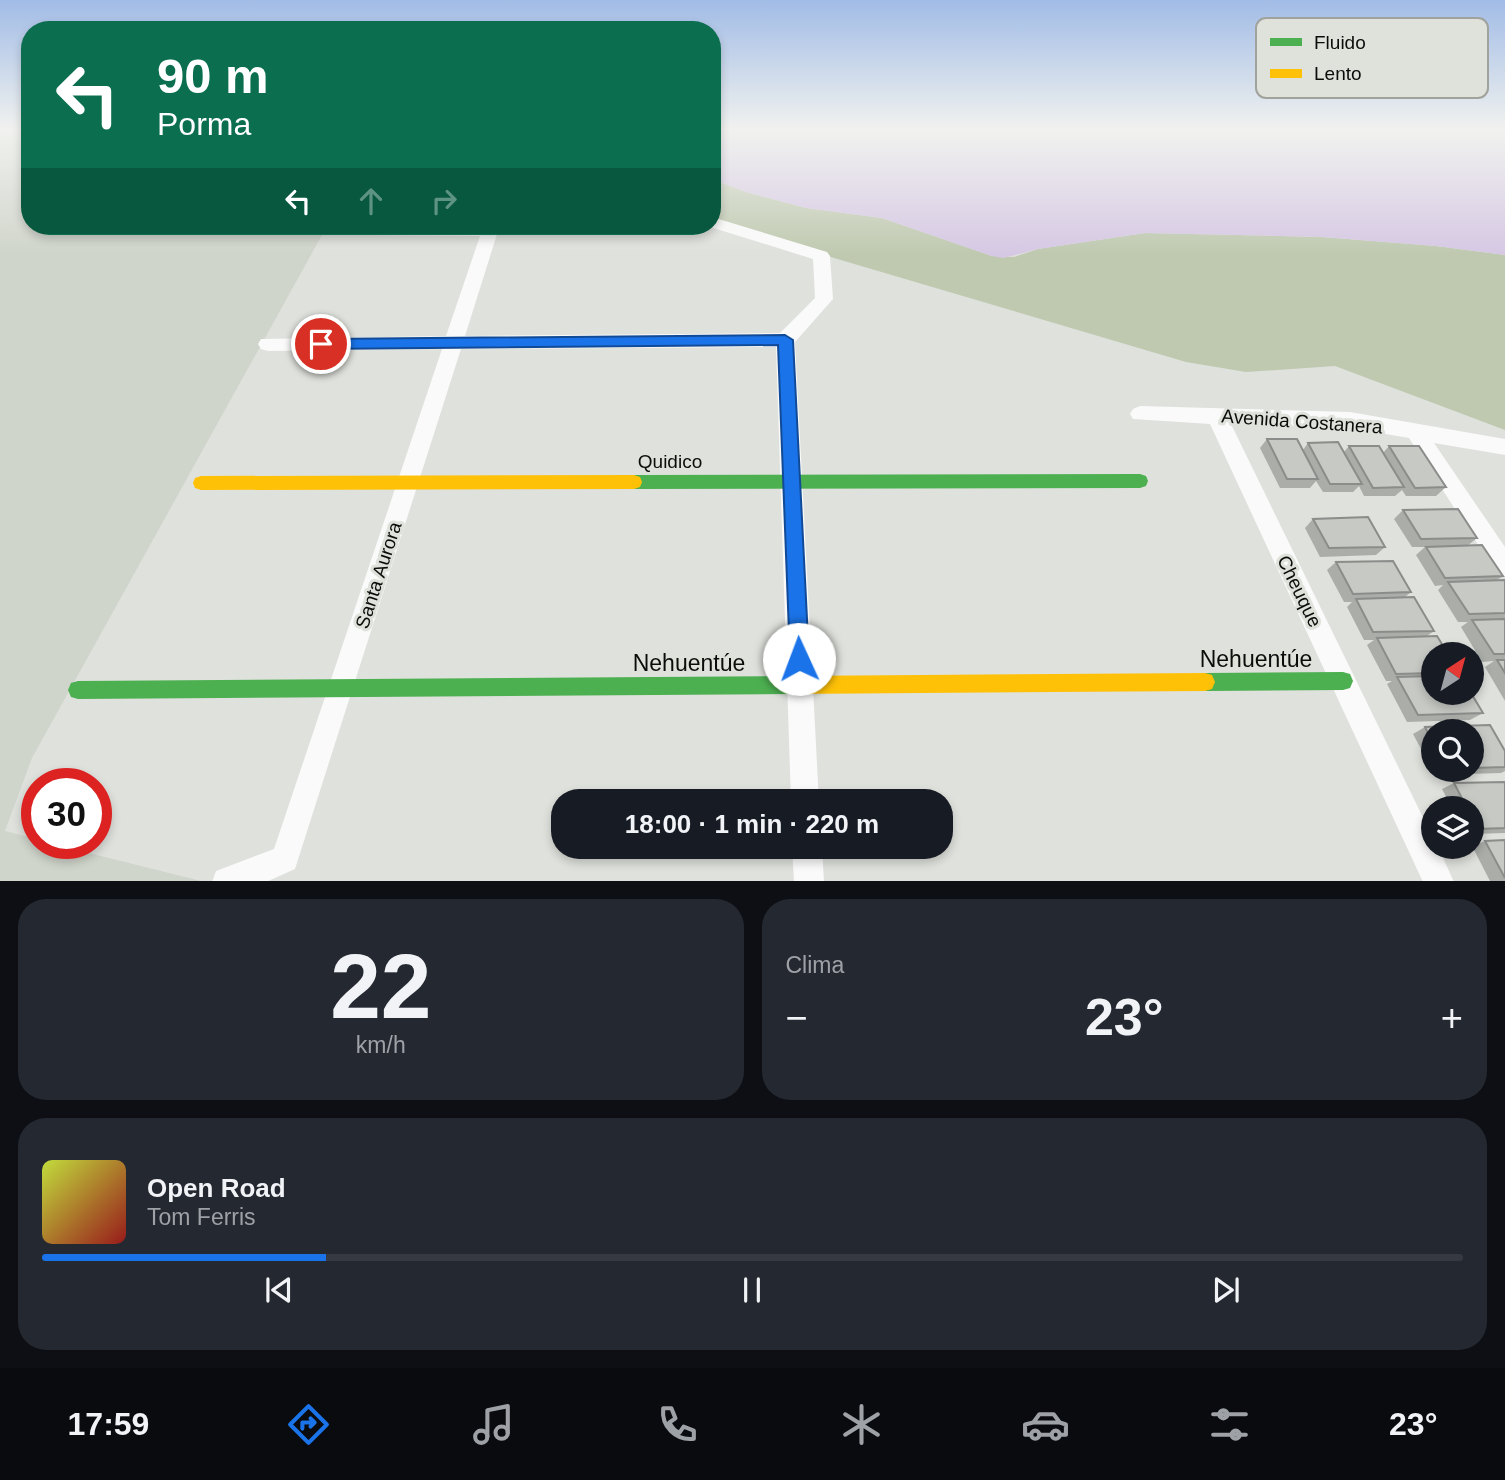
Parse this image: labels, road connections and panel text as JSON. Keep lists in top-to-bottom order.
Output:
{
  "streets": {
    "street": [
      "Avenida Costanera",
      "Quidico",
      "Santa Aurora",
      "Cheuque",
      "Nehuentúe"
    ]
  },
  "crossings": [
    ["Avenida Costanera", "Cheuque"],
    ["Quidico", "Santa Aurora"],
    ["Santa Aurora", "Nehuentúe"],
    ["Cheuque", "Nehuentúe"]
  ],
  "legend": ["Fluido", "Lento"],
  "north": "top right",
  "page": {
    "turn": ["90 m", "Porma"],
    "limit": "30",
    "trip": "18:00 · 1 min · 220 m",
    "tile": [
      ["22", "km/h"],
      "Clima"
    ],
    "heat": ["−", "23°", "+"],
    "song": ["Open Road", "Tom Ferris"],
    "tabs": ["17:59", "23°"]
  }
}
